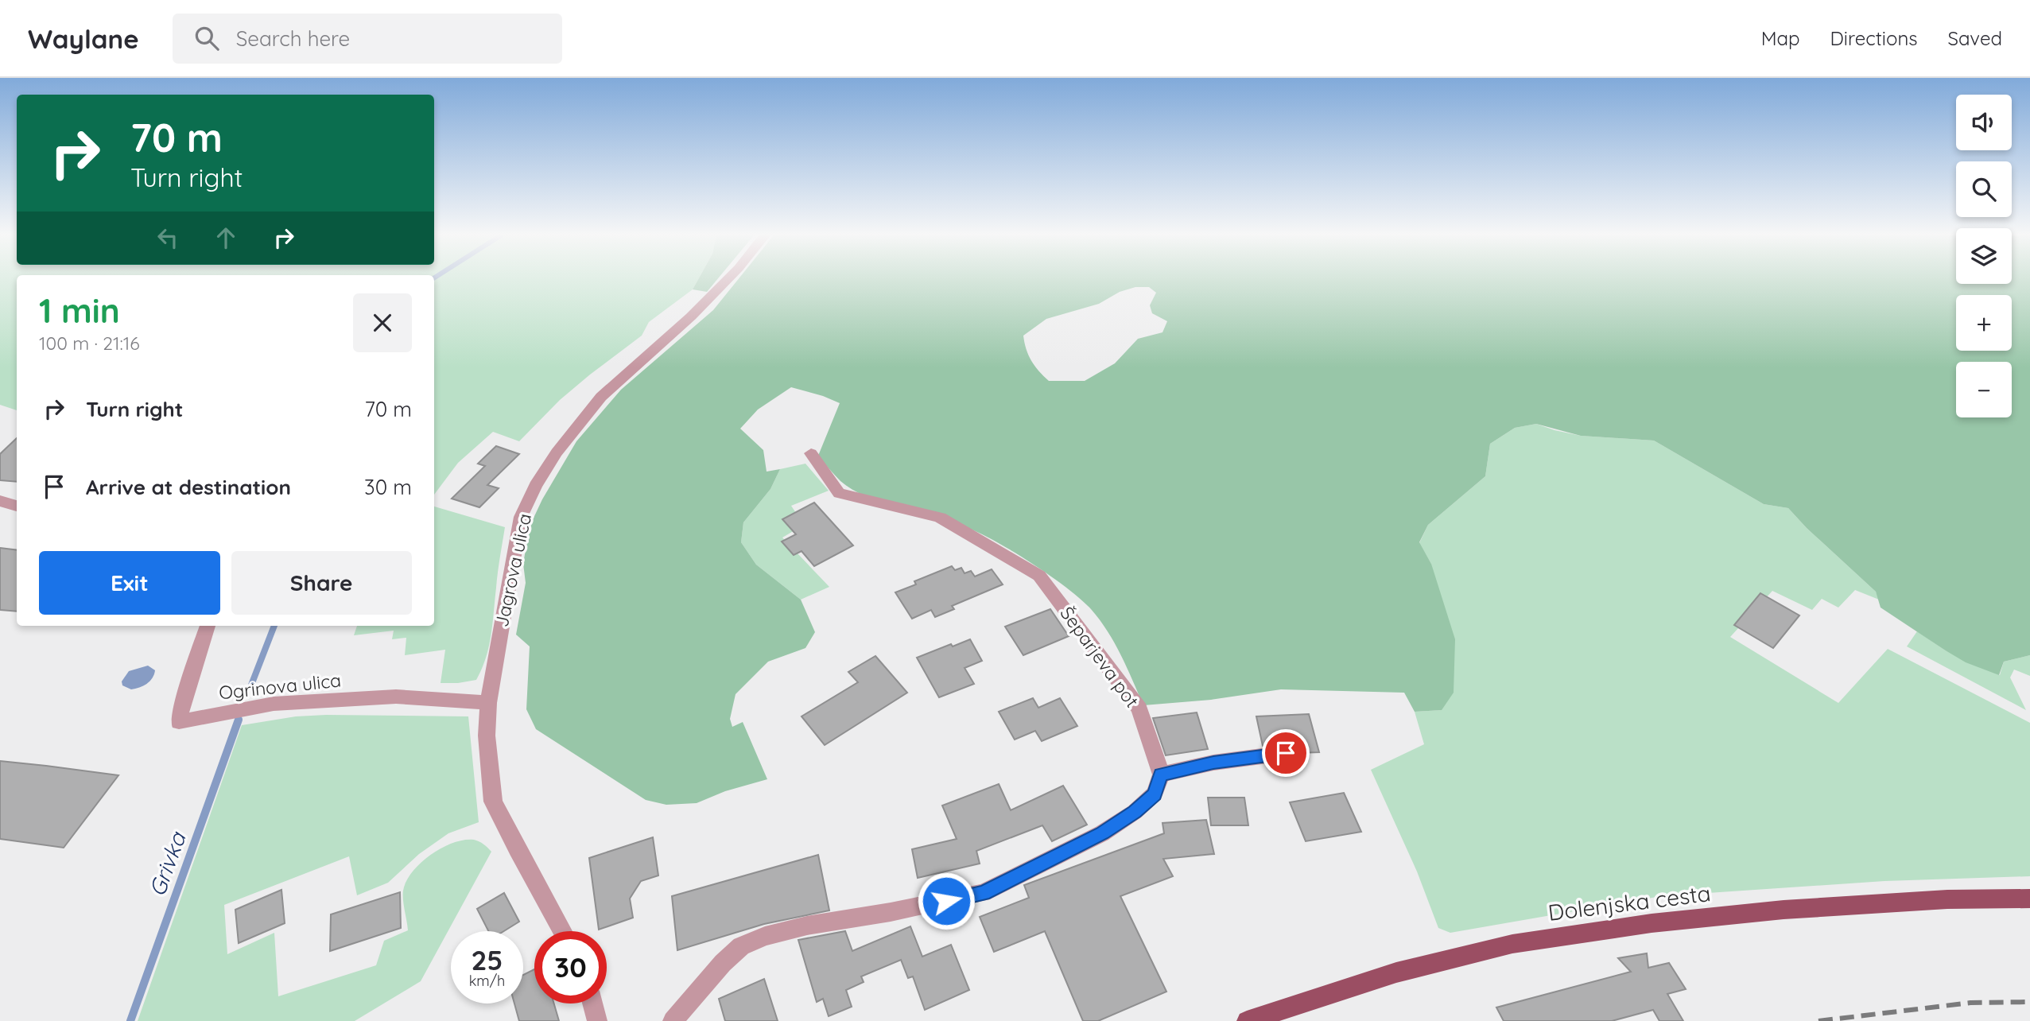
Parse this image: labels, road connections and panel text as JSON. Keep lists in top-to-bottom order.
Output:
{
  "streets": {
    "main road": ["Dolenjska cesta"],
    "street": ["Jagrova ulica", "Šeparjeva pot", "Ogrinova ulica"]
  },
  "crossings": [
    ["Jagrova ulica", "Ogrinova ulica"]
  ],
  "water": ["Grivka"],
  "page": {
    "header": "Waylane",
    "search": "Search here",
    "nav": ["Map", "Directions", "Saved"],
    "map_buttons": ["+", "−"],
    "turn": ["70 m", "Turn right"],
    "heading": ["1 min", "100 m · 21:16"],
    "list": [
      {
        "name": "Turn right",
        "value": "70 m"
      },
      {
        "name": "Arrive at destination",
        "value": "30 m"
      }
    ],
    "buttons": ["Exit", "Share"],
    "speed": "25 km/h",
    "limit": "30"
  }
}
